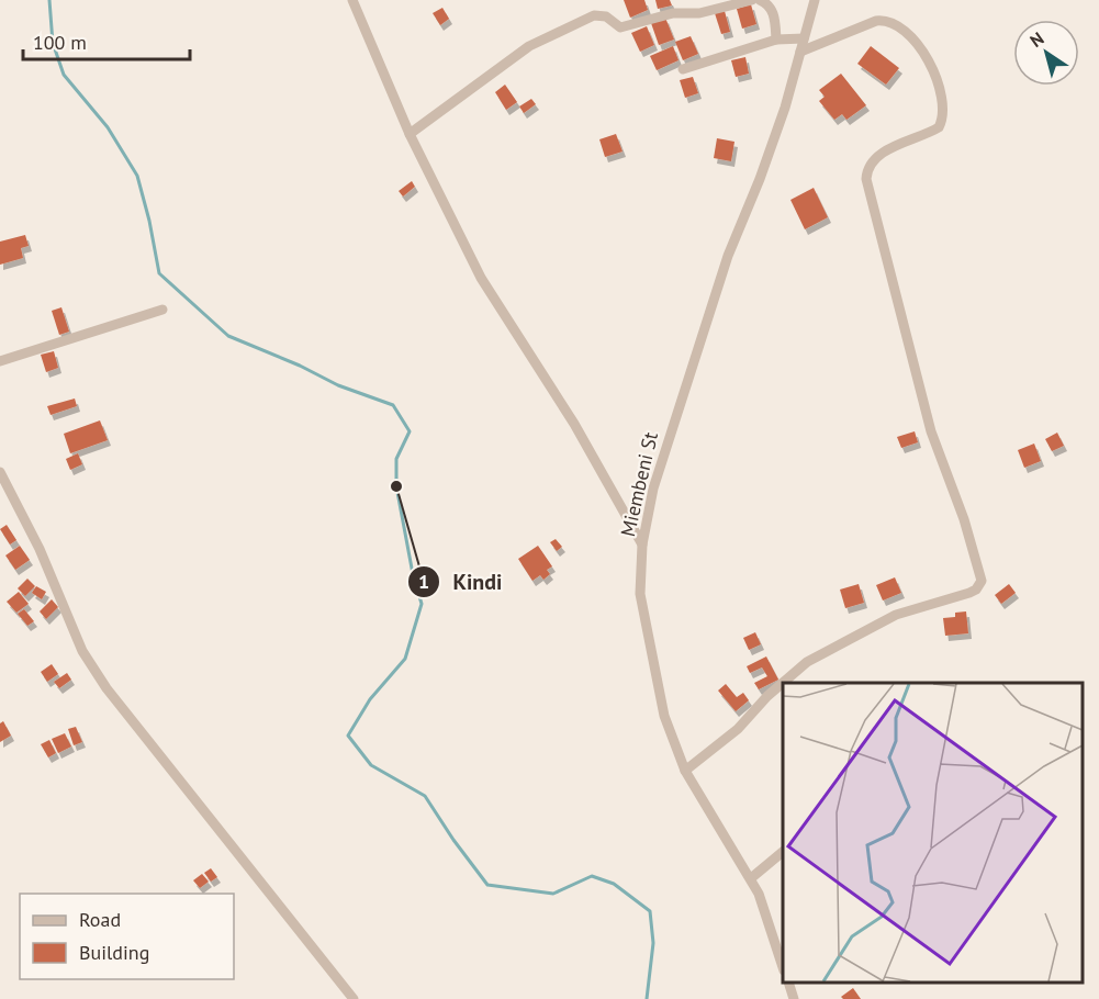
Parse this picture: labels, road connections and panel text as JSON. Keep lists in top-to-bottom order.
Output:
{
  "streets": {
    "street": ["Miembeni St"]
  },
  "places": ["Kindi"],
  "legend": ["Road", "Building"],
  "scale_bar": "100 m",
  "north": "top left"
}
